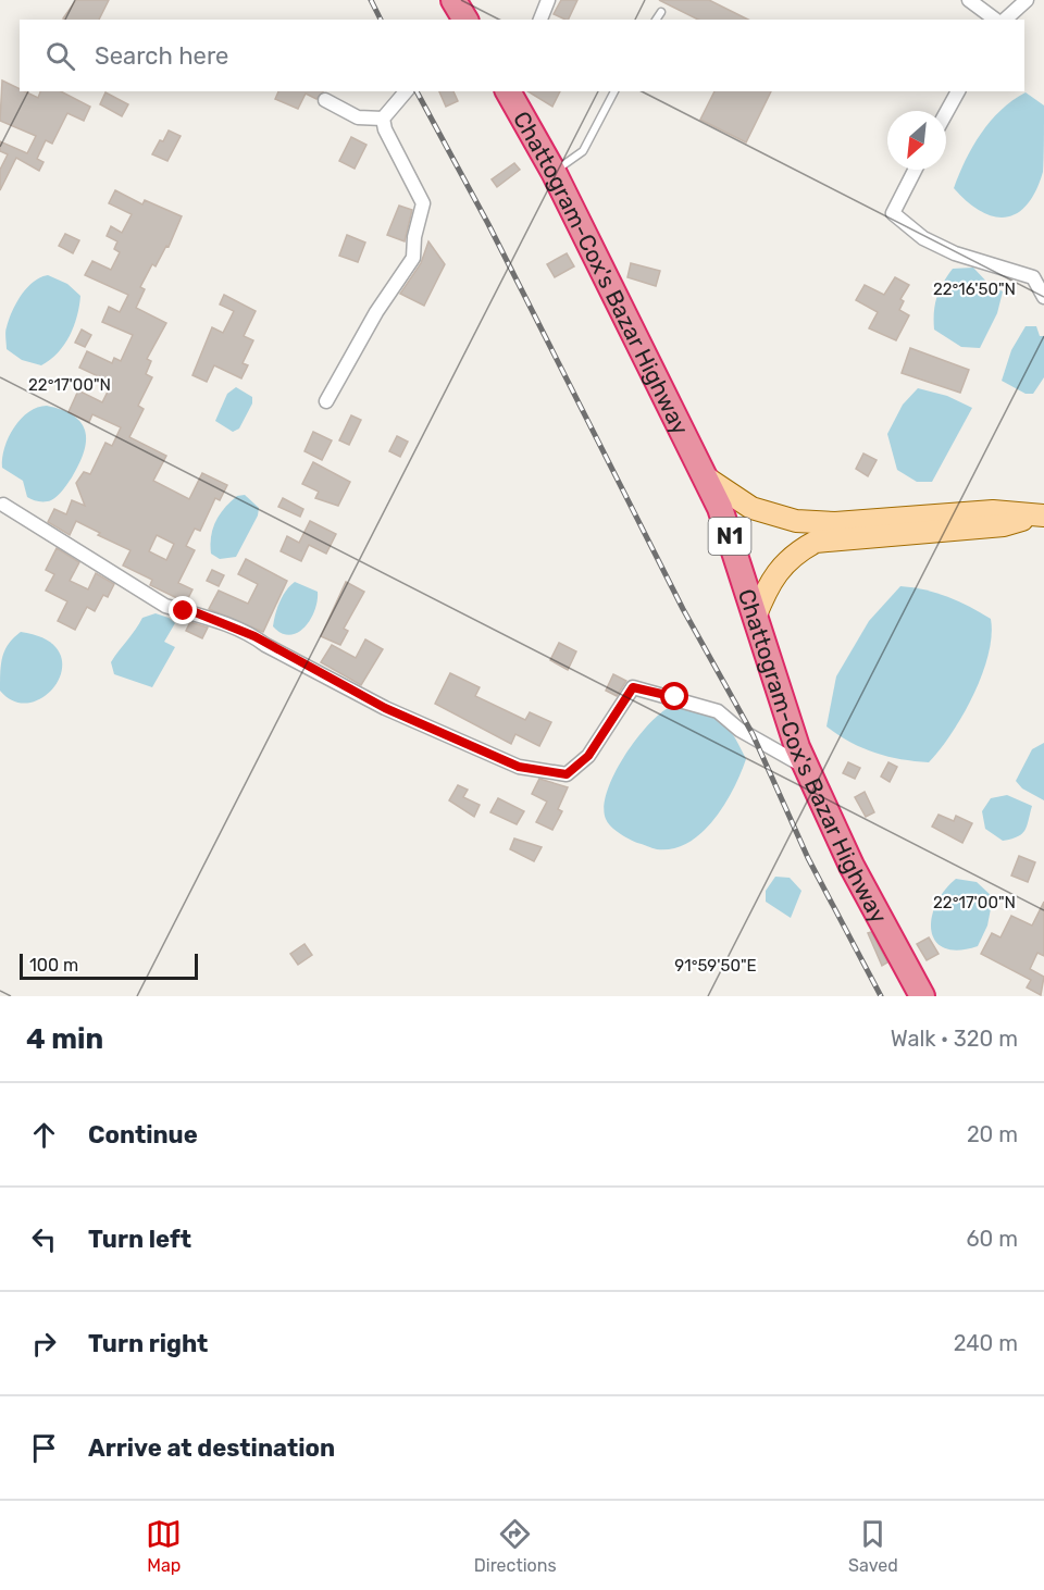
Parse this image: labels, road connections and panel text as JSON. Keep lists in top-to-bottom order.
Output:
{
  "streets": {
    "highway": ["Chattogram-Cox's Bazar Highway", "N1"]
  },
  "scale_bar": "100 m",
  "north": "bottom left",
  "page": {
    "search": "Search here",
    "scale": "100 m",
    "heading": ["4 min", "Walk · 320 m"],
    "list": [
      ["Continue", "20 m"],
      ["Turn left", "60 m"],
      ["Turn right", "240 m"],
      "Arrive at destination"
    ],
    "nav": ["Map", "Directions", "Saved"]
  },
  "coordinates": ["22°16'50\"N", "22°17'00\"N", "91°59'50\"E"]
}
